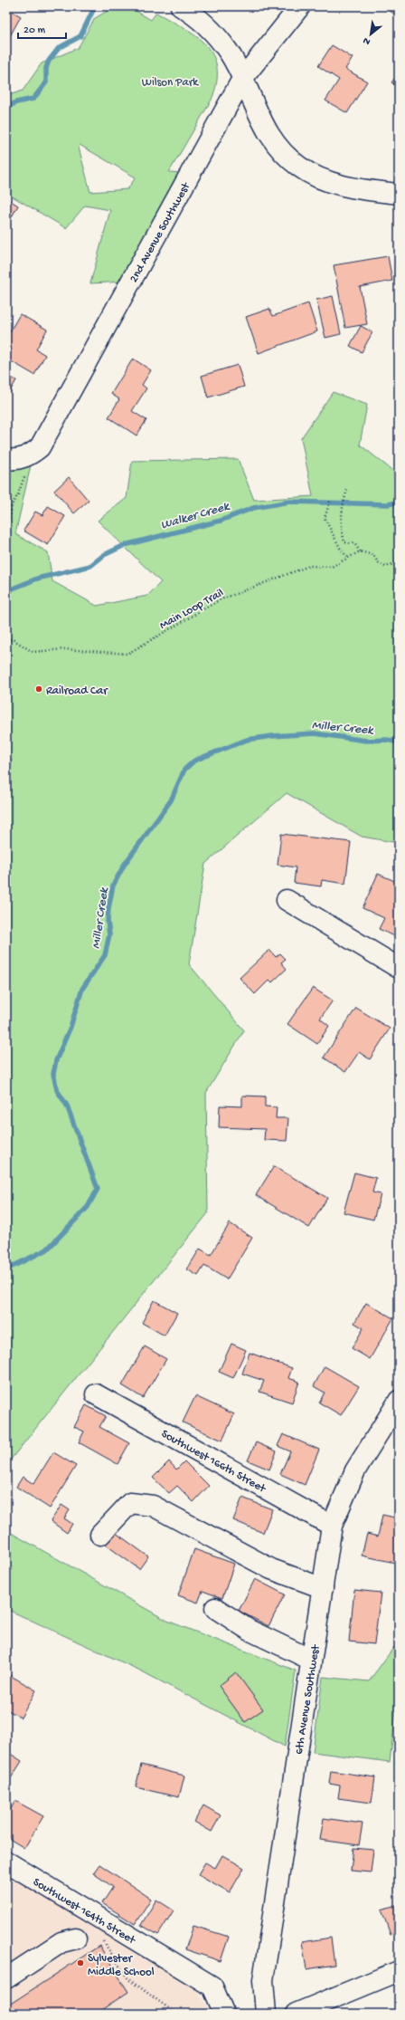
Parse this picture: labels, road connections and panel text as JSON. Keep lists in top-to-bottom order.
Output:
{
  "streets": {
    "street": [
      "2nd Avenue Southwest",
      "Southwest 166th Street",
      "6th Avenue Southwest",
      "Southwest 164th Street"
    ],
    "path": ["Main Loop Trail"]
  },
  "crossings": [
    ["Southwest 166th Street", "6th Avenue Southwest"]
  ],
  "water": ["Walker Creek", "Miller Creek"],
  "parks": ["Wilson Park"],
  "places": ["Railroad Car", "Sylvester Middle School"],
  "scale_bar": "20 m",
  "north": "bottom left"
}
